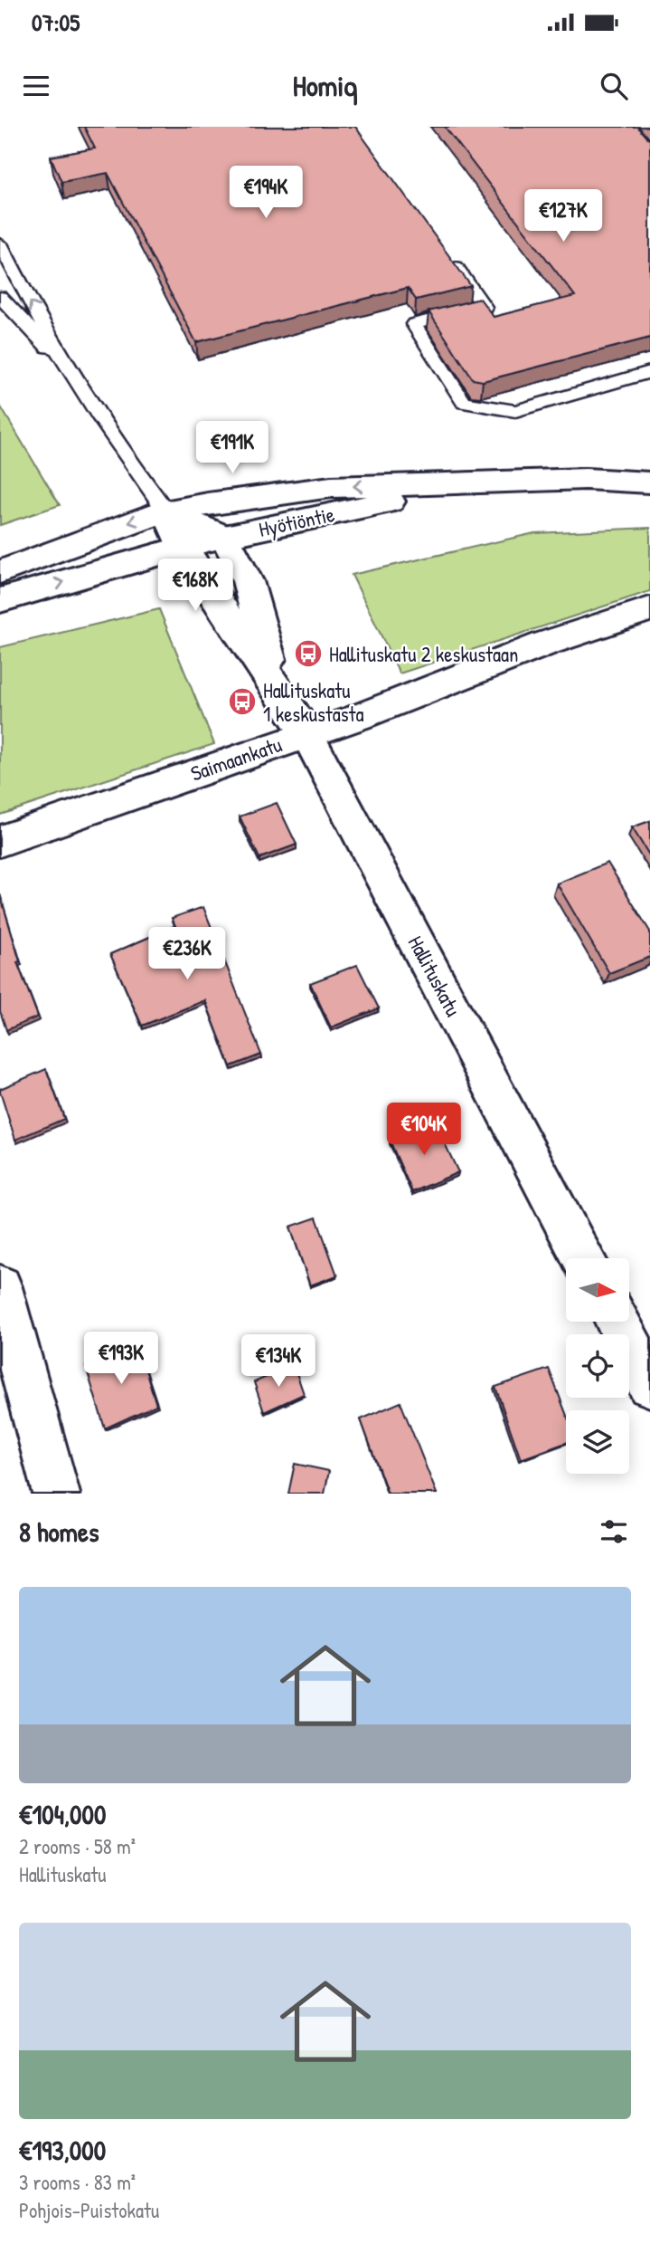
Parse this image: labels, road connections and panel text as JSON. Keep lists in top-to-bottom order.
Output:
{
  "streets": {
    "street": ["Hyötiöntie", "Saimaankatu", "Hallituskatu"]
  },
  "crossings": [
    ["Hyötiöntie", "Hallituskatu"],
    ["Saimaankatu", "Hallituskatu"]
  ],
  "places": {
    "bus stop": ["Hallituskatu 2 keskustaan", "Hallituskatu 1 keskustasta"]
  },
  "north": "right",
  "page": {
    "status": "07:05",
    "header": "Homiq",
    "price": [
      "€194K",
      "€127K",
      "€191K",
      "€168K",
      "€236K",
      "€104K",
      "€193K",
      "€134K"
    ],
    "heading": "8 homes",
    "list": [
      {
        "name": "€104,000",
        "note": "2 rooms · 58 m² · Hallituskatu"
      },
      {
        "name": "€193,000",
        "note": "3 rooms · 83 m² · Pohjois-Puistokatu"
      }
    ]
  }
}
